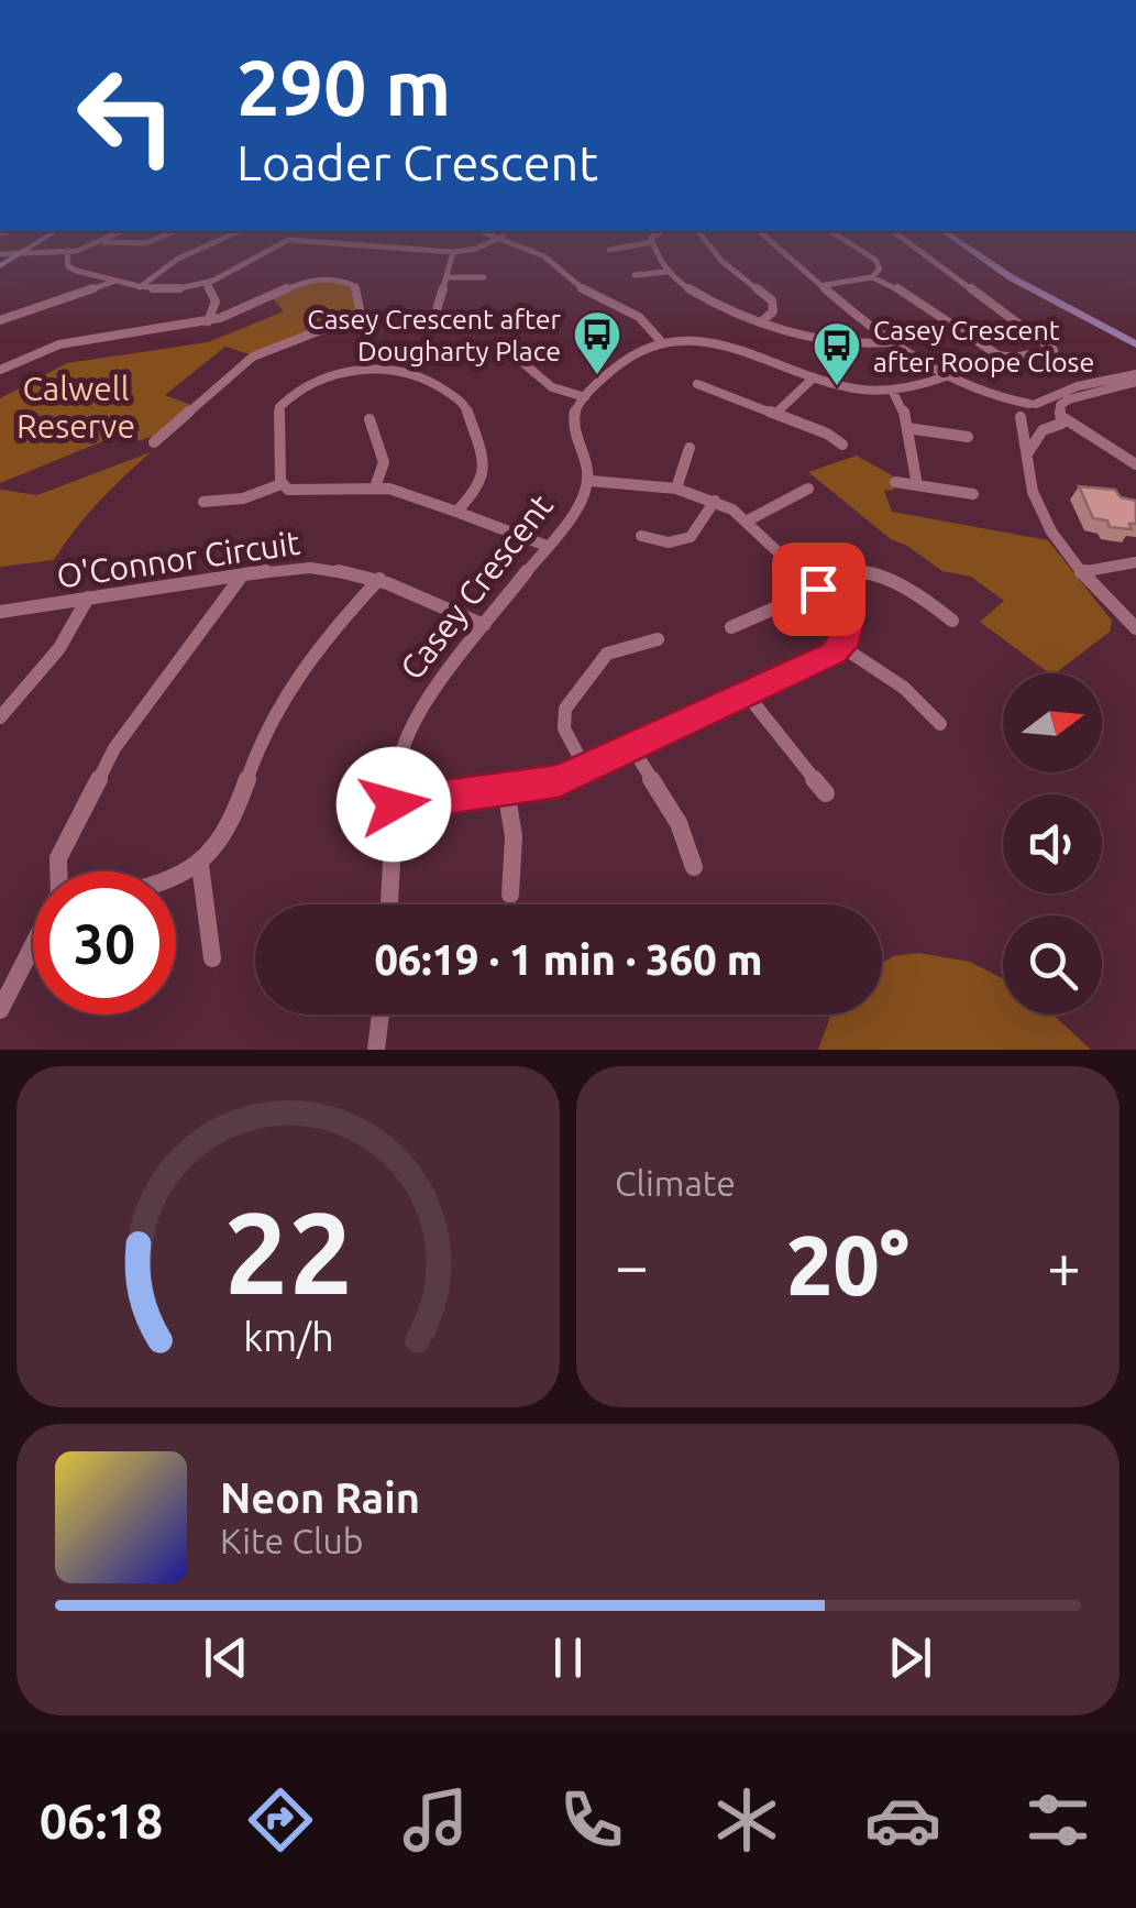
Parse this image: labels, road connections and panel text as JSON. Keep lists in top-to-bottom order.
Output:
{
  "streets": {
    "street": ["O'Connor Circuit", "Casey Crescent"]
  },
  "crossings": [
    ["O'Connor Circuit", "Casey Crescent"]
  ],
  "parks": ["Calwell Reserve"],
  "places": {
    "bus stop": ["Casey Crescent after Dougharty Place", "Casey Crescent after Roope Close"]
  },
  "north": "right",
  "page": {
    "turn": ["290 m", "Loader Crescent"],
    "limit": "30",
    "trip": "06:19 · 1 min · 360 m",
    "tile": "Climate",
    "heat": ["−", "20°", "+"],
    "song": ["Neon Rain", "Kite Club"],
    "tabs": "06:18",
    "gauge": ["22", "km/h"]
  }
}
